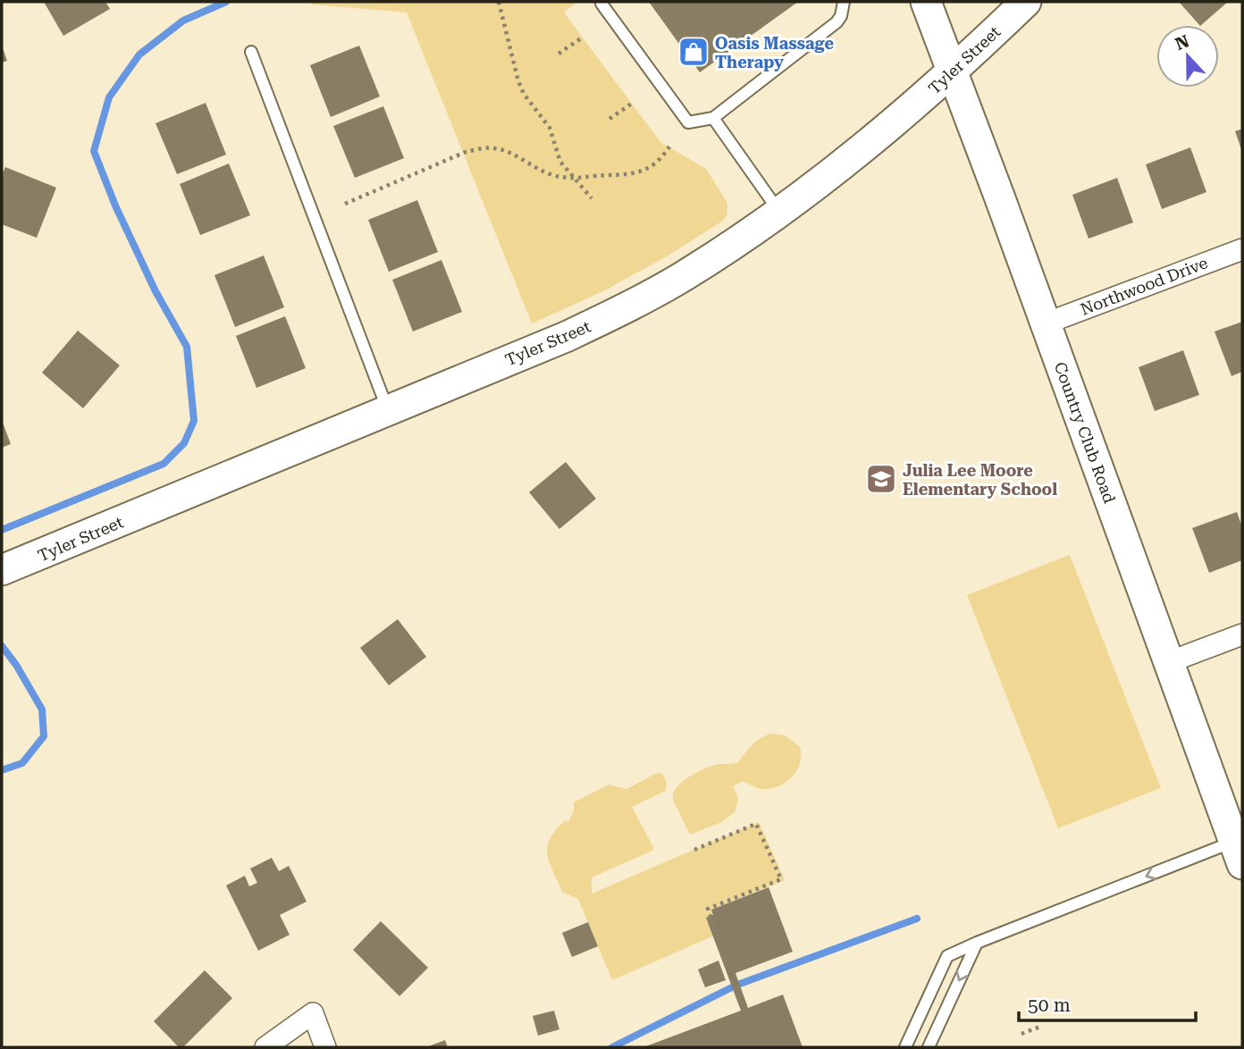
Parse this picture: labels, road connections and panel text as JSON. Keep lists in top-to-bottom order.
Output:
{
  "streets": {
    "street": ["Tyler Street", "Northwood Drive", "Country Club Road"]
  },
  "crossings": [
    ["Tyler Street", "Country Club Road"],
    ["Northwood Drive", "Country Club Road"]
  ],
  "places": {
    "shop": ["Oasis Massage Therapy"],
    "school or university": ["Julia Lee Moore Elementary School"]
  },
  "scale_bar": "50 m",
  "north": "top"
}
